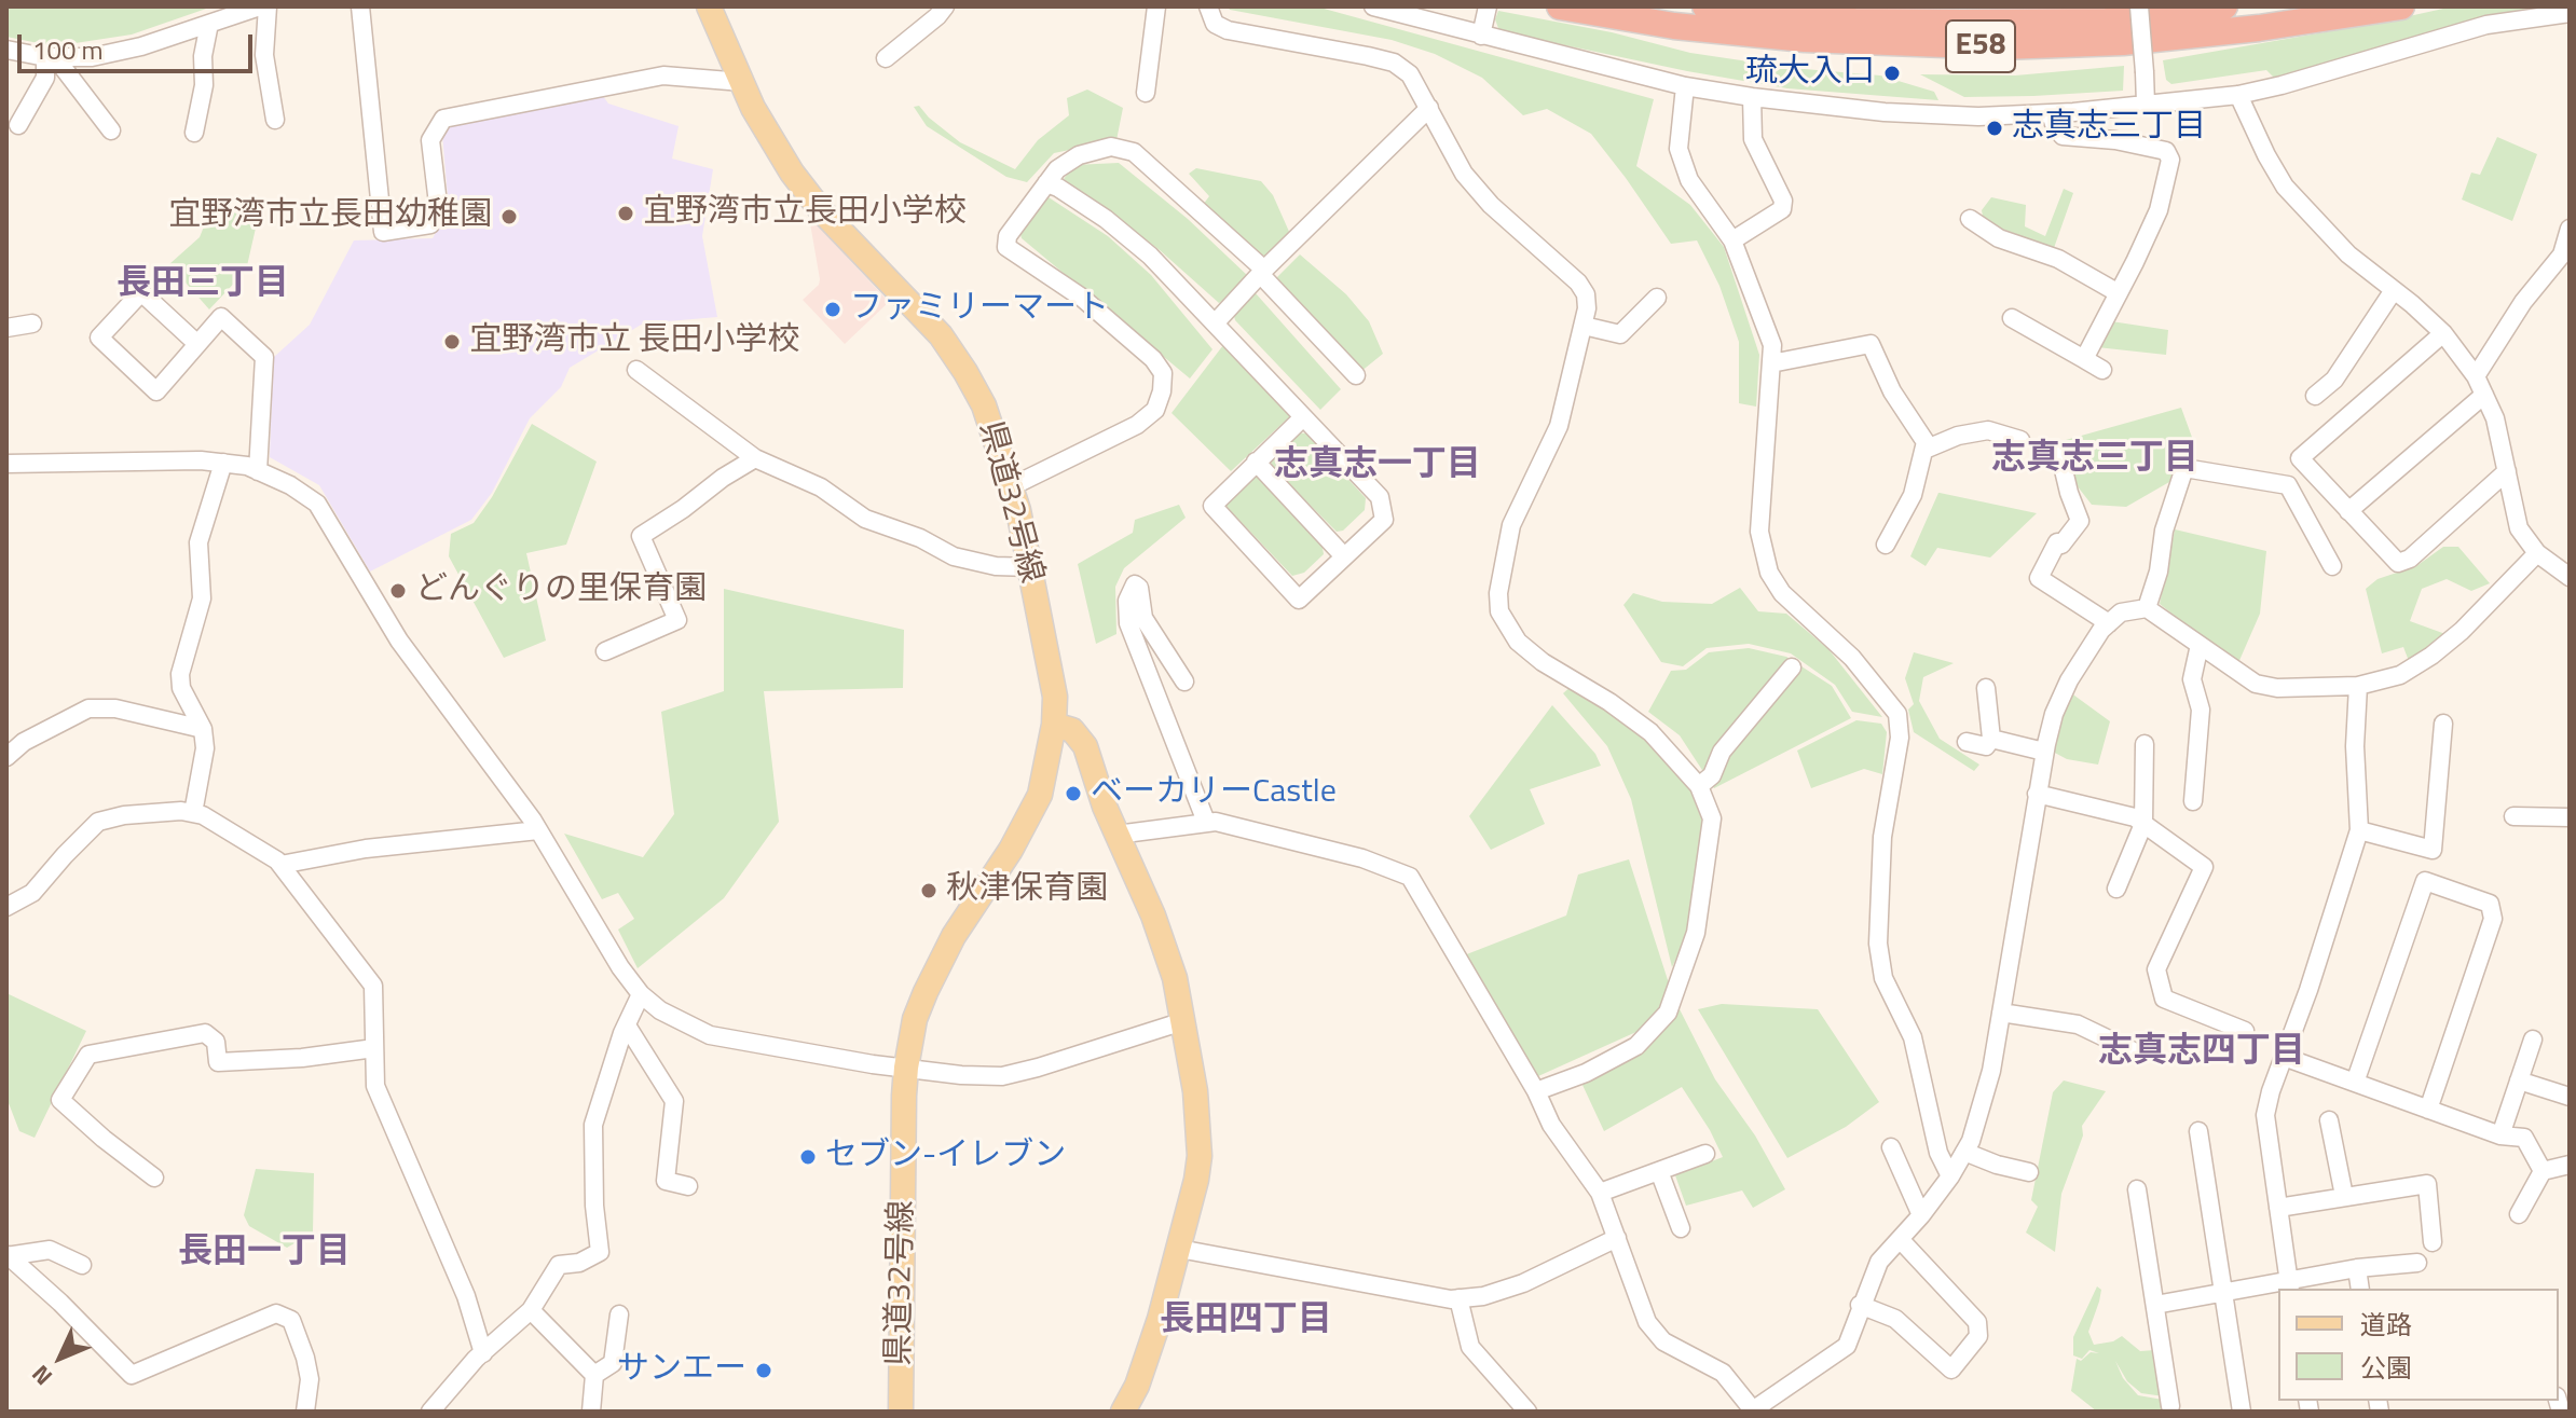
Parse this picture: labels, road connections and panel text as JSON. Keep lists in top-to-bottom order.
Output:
{
  "streets": {
    "highway": ["E58"],
    "main road": ["県道32号線"]
  },
  "districts": [
    "長田三丁目",
    "志真志三丁目",
    "志真志一丁目",
    "志真志四丁目",
    "長田一丁目",
    "長田四丁目"
  ],
  "places": [
    "琉大入口",
    "志真志三丁目",
    "宜野湾市立長田小学校",
    "宜野湾市立長田幼稚園",
    "ファミリーマート",
    "宜野湾市立 長田小学校",
    "どんぐりの里保育園",
    "ベーカリーCastle",
    "秋津保育園",
    "セブン-イレブン",
    "サンエー"
  ],
  "legend": ["道路", "公園"],
  "scale_bar": "100 m",
  "north": "bottom left"
}
